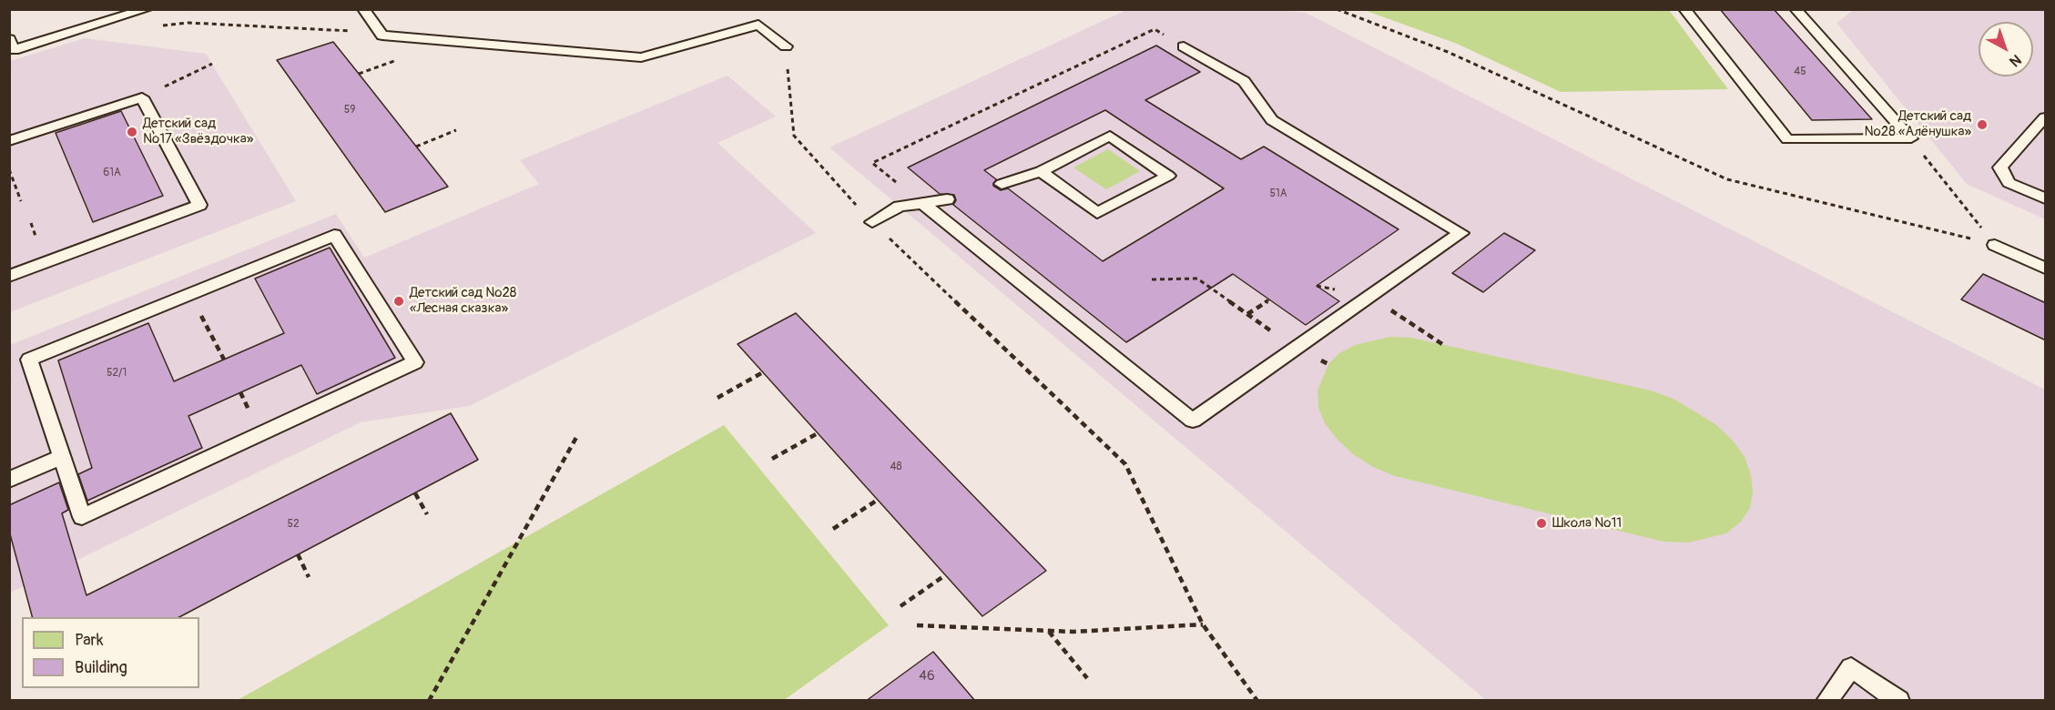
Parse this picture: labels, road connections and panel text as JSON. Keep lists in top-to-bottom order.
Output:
{
  "places": [
    "Детский сад №28 «Алёнушка»",
    "Детский сад №17 «Звёздочка»",
    "Детский сад №28 «Лесная сказка»",
    "Школа №11"
  ],
  "house_numbers": [
    "45",
    "59",
    "61А",
    "51А",
    "52/1",
    "48",
    "52",
    "46"
  ],
  "legend": ["Park", "Building"],
  "north": "bottom right"
}
